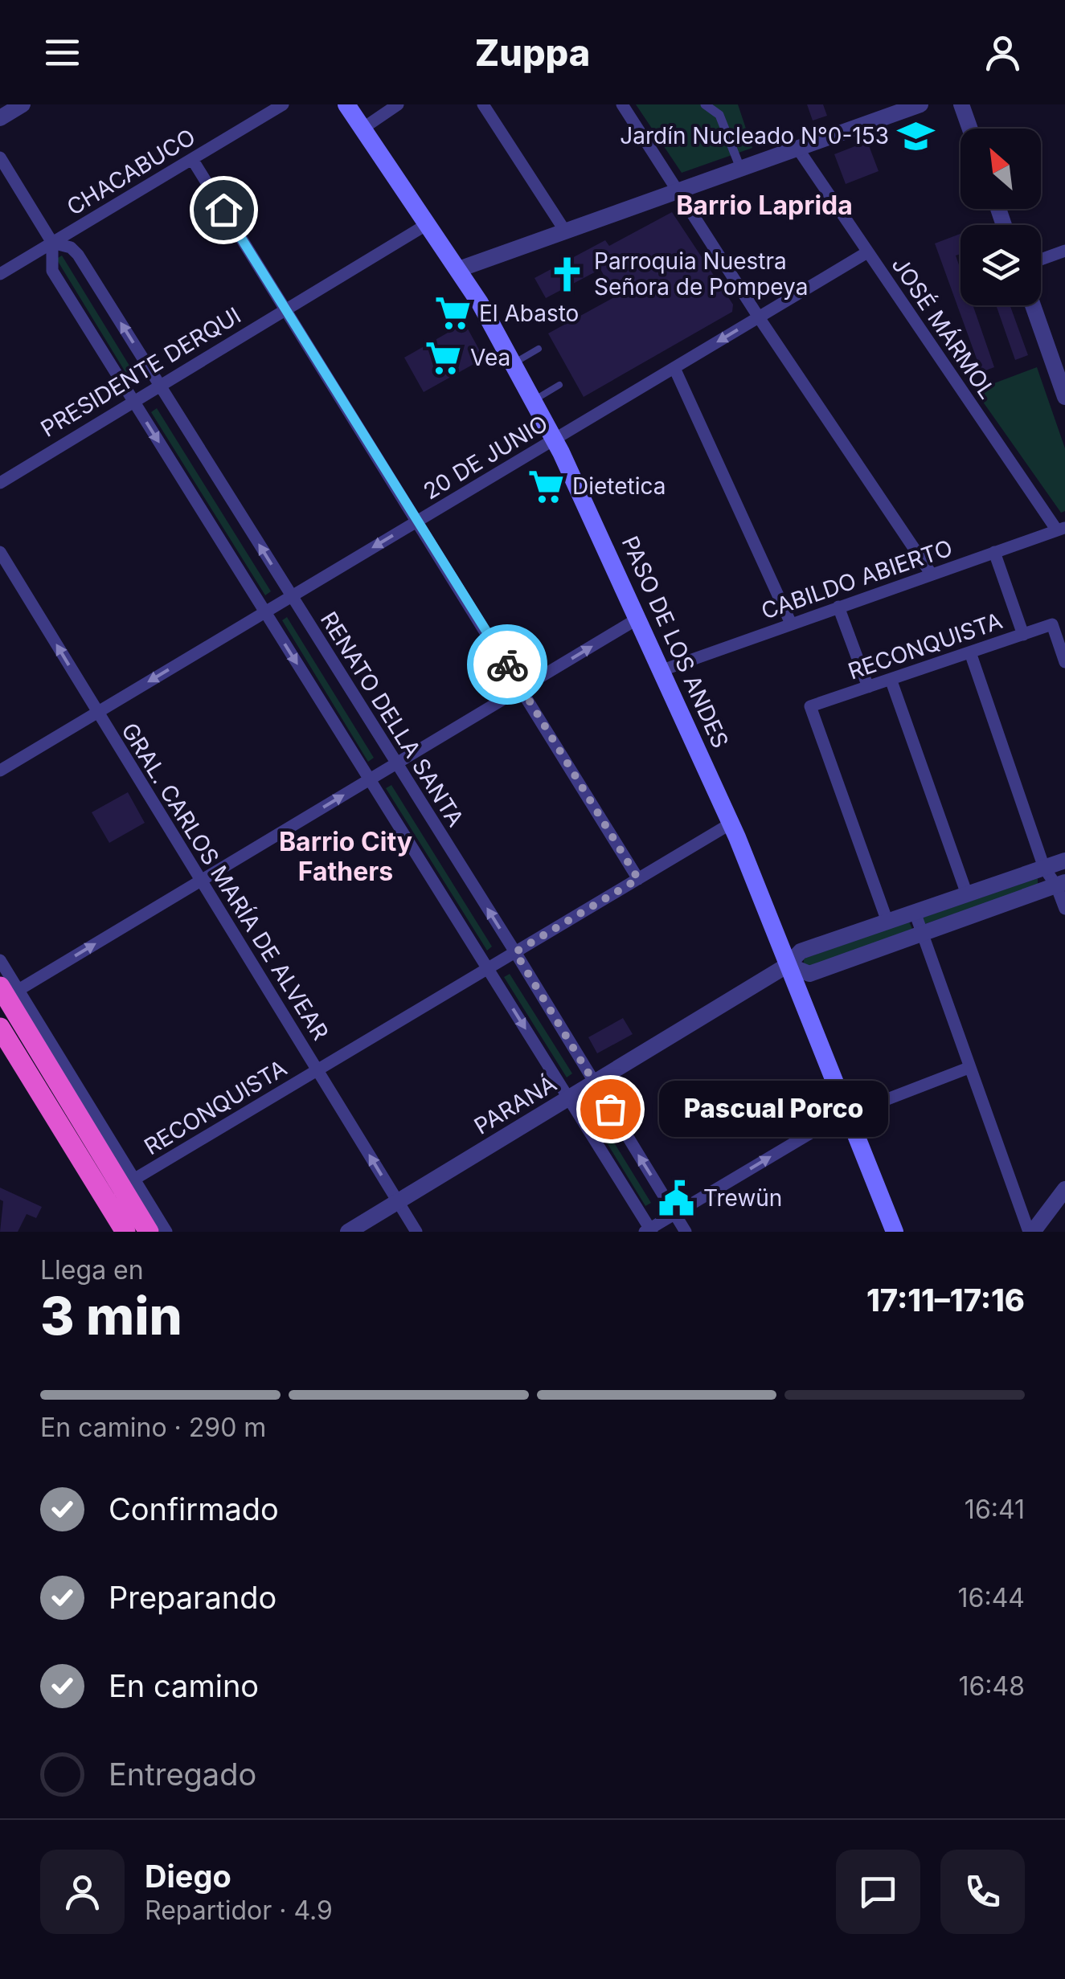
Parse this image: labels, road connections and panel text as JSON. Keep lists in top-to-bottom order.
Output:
{
  "streets": {
    "main road": ["PASO DE LOS ANDES"],
    "street": [
      "CHACABUCO",
      "JOSÉ MÁRMOL",
      "PRESIDENTE DERQUI",
      "20 DE JUNIO",
      "CABILDO ABIERTO",
      "RECONQUISTA",
      "RENATO DELLA SANTA",
      "GRAL. CARLOS MARÍA DE ALVEAR",
      "PARANÁ"
    ]
  },
  "crossings": [
    ["CHACABUCO", "RENATO DELLA SANTA"],
    ["JOSÉ MÁRMOL", "20 DE JUNIO"],
    ["JOSÉ MÁRMOL", "CABILDO ABIERTO"],
    ["PRESIDENTE DERQUI", "PASO DE LOS ANDES"],
    ["PRESIDENTE DERQUI", "RENATO DELLA SANTA"],
    ["20 DE JUNIO", "PASO DE LOS ANDES"],
    ["20 DE JUNIO", "RENATO DELLA SANTA"],
    ["20 DE JUNIO", "GRAL. CARLOS MARÍA DE ALVEAR"],
    ["CABILDO ABIERTO", "PASO DE LOS ANDES"],
    ["PASO DE LOS ANDES", "RECONQUISTA"],
    ["PASO DE LOS ANDES", "PARANÁ"],
    ["RECONQUISTA", "RENATO DELLA SANTA"],
    ["RECONQUISTA", "GRAL. CARLOS MARÍA DE ALVEAR"],
    ["RECONQUISTA", "PARANÁ"],
    ["RENATO DELLA SANTA", "PARANÁ"],
    ["GRAL. CARLOS MARÍA DE ALVEAR", "PARANÁ"]
  ],
  "one_way": ["20 DE JUNIO", "GRAL. CARLOS MARÍA DE ALVEAR"],
  "districts": ["Barrio Laprida", "Barrio City Fathers"],
  "places": {
    "school or university": ["Jardín Nucleado N°0-153"],
    "church": ["Parroquia Nuestra Señora de Pompeya"],
    "supermarket": ["El Abasto", "Vea", "Dietetica"],
    "other": ["Pascual Porco"],
    "public building": ["Trewün"]
  },
  "north": "top left",
  "page": {
    "header": "Zuppa",
    "bubble": "Pascual Porco",
    "heading": ["3 min", "Llega en", "17:11–17:16"],
    "panel": ["Diego", "Repartidor · 4.9"],
    "bar": "En camino · 290 m",
    "list": [
      ["Confirmado", "16:41"],
      ["Preparando", "16:44"],
      ["En camino", "16:48"],
      "Entregado"
    ]
  }
}
